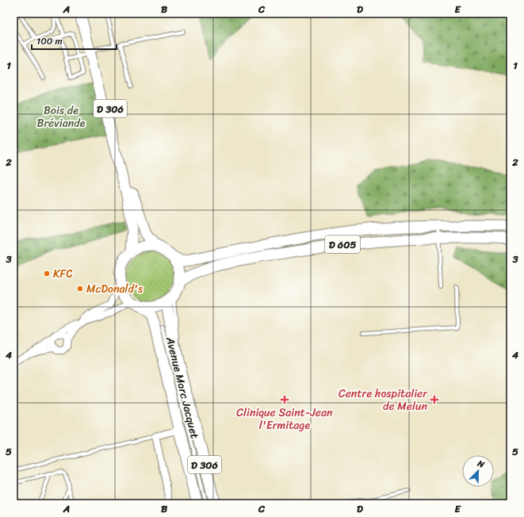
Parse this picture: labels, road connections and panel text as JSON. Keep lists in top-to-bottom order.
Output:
{
  "streets": {
    "main road": ["D 306", "D 605", "Avenue Marc Jacquet"]
  },
  "crossings": [
    ["D 306", "D 605"],
    ["D 306", "Avenue Marc Jacquet"],
    ["D 605", "Avenue Marc Jacquet"]
  ],
  "parks": ["Bois de Bréviande"],
  "places": {
    "other": ["KFC", "McDonald's"],
    "health": ["Clinique Saint-Jean l'Ermitage", "Centre hospitalier de Melun"]
  },
  "scale_bar": "100 m",
  "north": "top right",
  "grid": {
    "columns": [
      "A",
      "B",
      "C",
      "D",
      "E"
    ],
    "rows": [
      "1",
      "2",
      "3",
      "4",
      "5"
    ]
  }
}
